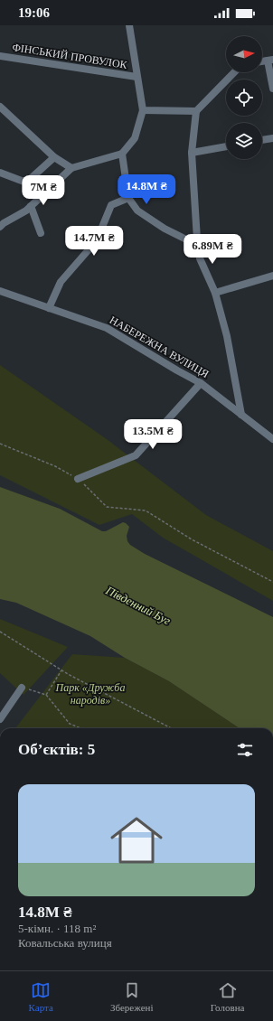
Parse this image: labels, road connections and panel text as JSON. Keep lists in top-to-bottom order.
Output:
{
  "streets": {
    "street": ["ФІНСЬКИЙ ПРОВУЛОК", "НАБЕРЕЖНА ВУЛИЦЯ"]
  },
  "water": ["Південний Буг"],
  "parks": ["Парк «Дружба народів»"],
  "north": "right",
  "page": {
    "status": "19:06",
    "price": [
      "14.8M ₴",
      "7M ₴",
      "14.7M ₴",
      "6.89M ₴",
      "13.5M ₴"
    ],
    "heading": "Об’єктів: 5",
    "list": [
      {
        "name": "14.8M ₴",
        "note": "5-кімн. · 118 m² · Ковальська вулиця"
      }
    ],
    "tabs": ["Карта", "Збережені", "Головна"]
  }
}
